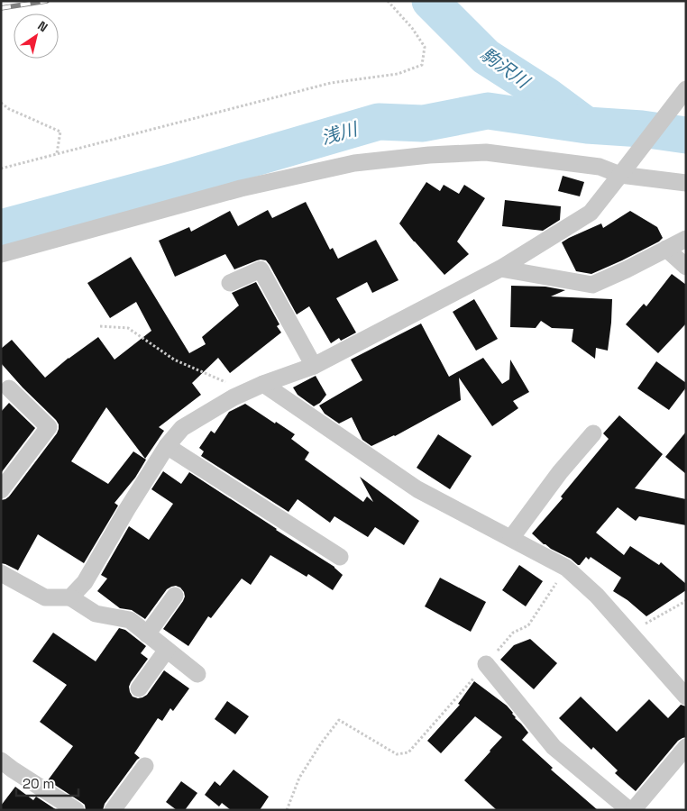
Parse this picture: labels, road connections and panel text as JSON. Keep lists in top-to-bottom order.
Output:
{
  "water": ["駒沢川", "浅川"],
  "scale_bar": "20 m",
  "north": "top right"
}
